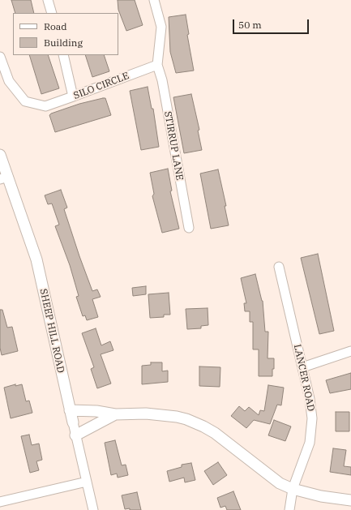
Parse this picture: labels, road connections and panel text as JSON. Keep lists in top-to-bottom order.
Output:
{
  "streets": {
    "street": [
      "SILO CIRCLE",
      "STIRRUP LANE",
      "SHEEP HILL ROAD",
      "LANCER ROAD"
    ]
  },
  "crossings": [
    ["SILO CIRCLE", "STIRRUP LANE"]
  ],
  "legend": ["Road", "Building"],
  "scale_bar": "50 m"
}
